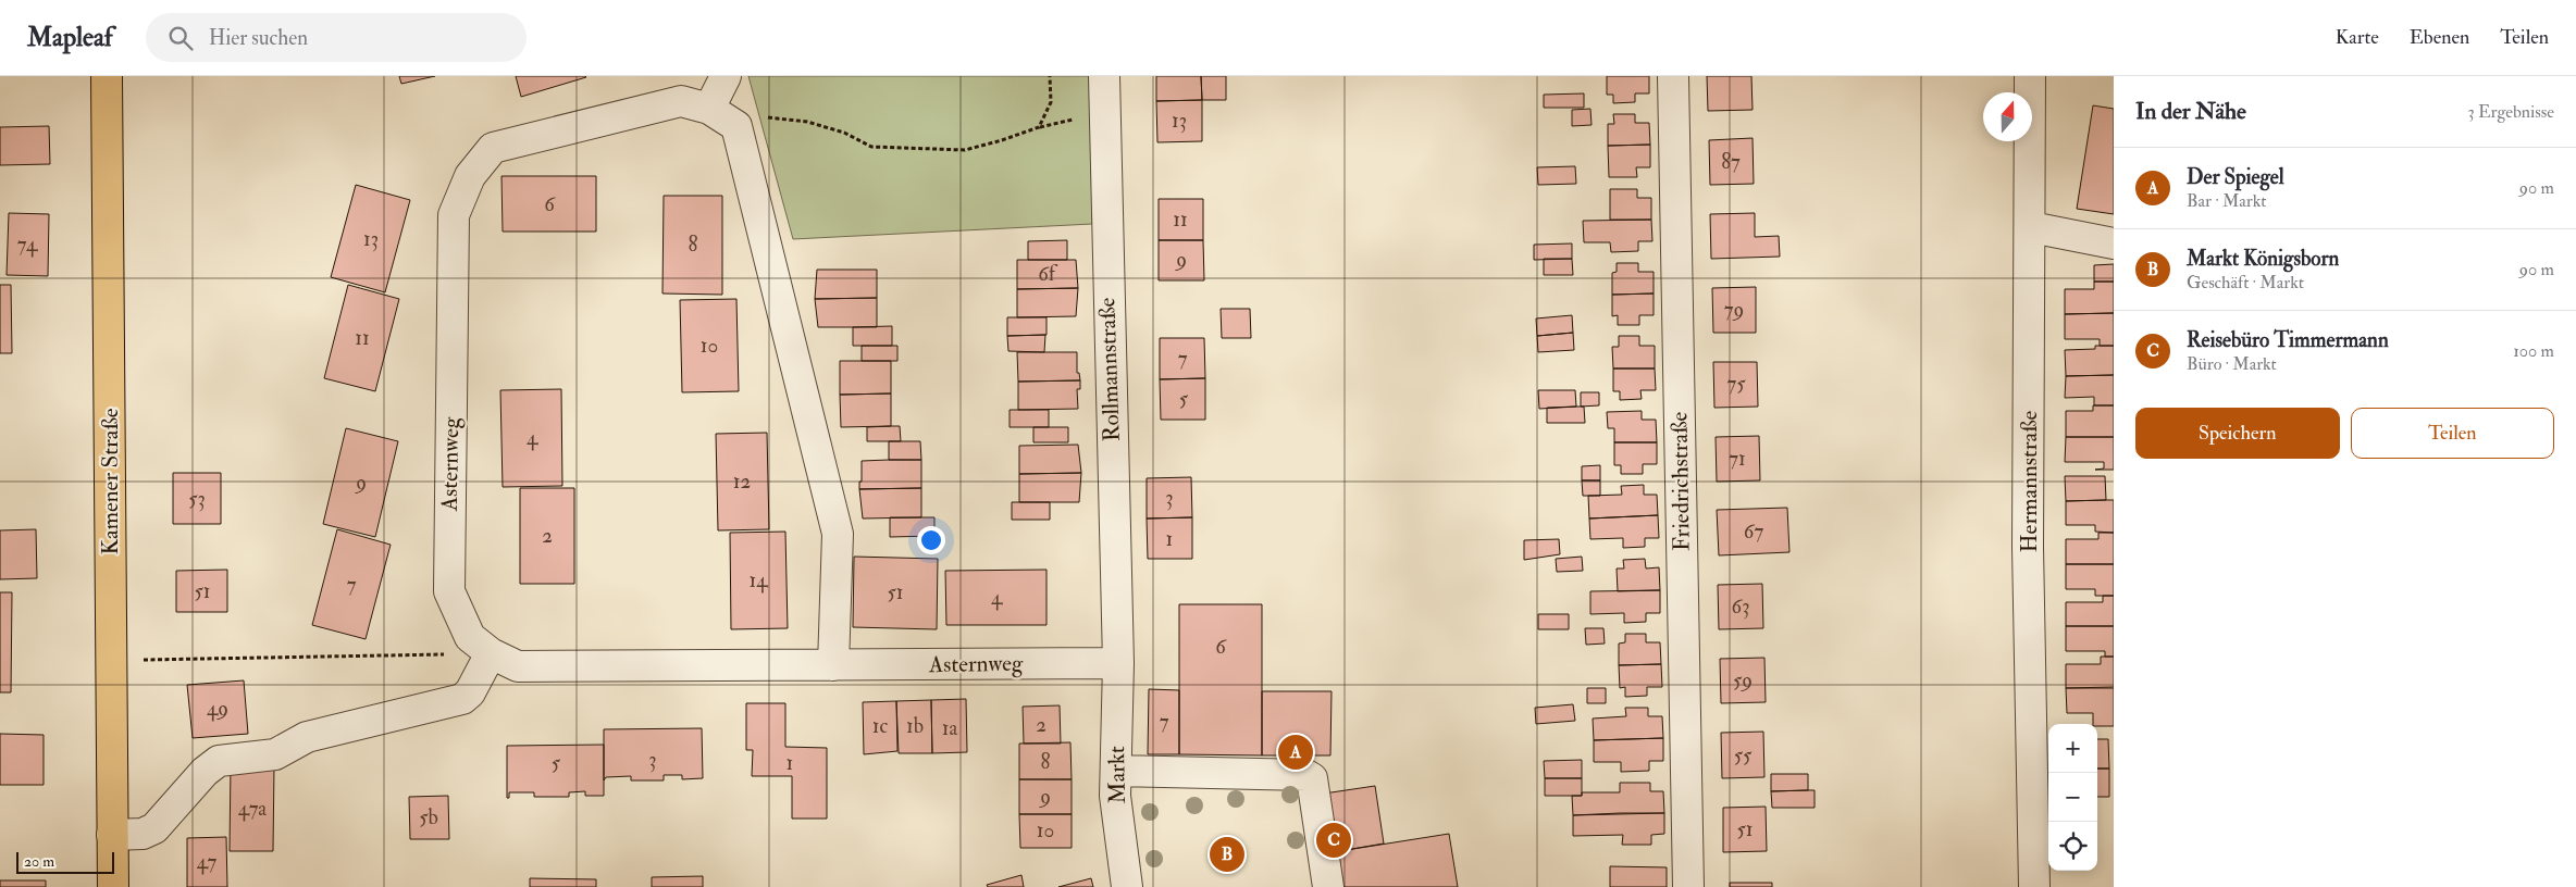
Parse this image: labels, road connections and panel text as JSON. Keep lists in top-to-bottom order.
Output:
{
  "streets": {
    "main road": ["Kamener Straße"],
    "street": [
      "Rollmannstraße",
      "Asternweg",
      "Friedrichstraße",
      "Hermannstraße",
      "Markt"
    ]
  },
  "crossings": [
    ["Rollmannstraße", "Asternweg"],
    ["Rollmannstraße", "Markt"],
    ["Asternweg", "Markt"]
  ],
  "house_numbers": [
    "13",
    "87",
    "6",
    "11",
    "13",
    "74",
    "8",
    "9",
    "6f",
    "79",
    "11",
    "10",
    "7",
    "75",
    "5",
    "4",
    "71",
    "12",
    "9",
    "3",
    "53",
    "67",
    "2",
    "1",
    "14",
    "7",
    "51",
    "51",
    "4",
    "63",
    "6",
    "59",
    "49",
    "7",
    "2",
    "1c",
    "1b",
    "1a",
    "55",
    "3",
    "8",
    "5",
    "1",
    "9",
    "47a",
    "5b",
    "51",
    "10",
    "47"
  ],
  "scale_bar": "20 m",
  "north": "top",
  "page": {
    "header": "Mapleaf",
    "search": "Hier suchen",
    "nav": ["Karte", "Ebenen", "Teilen"],
    "heading": ["In der Nähe", "3 Ergebnisse"],
    "list": [
      {
        "mark": "A",
        "name": "Der Spiegel",
        "note": "Bar · Markt",
        "value": "90 m"
      },
      {
        "mark": "B",
        "name": "Markt Königsborn",
        "note": "Geschäft · Markt",
        "value": "90 m"
      },
      {
        "mark": "C",
        "name": "Reisebüro Timmermann",
        "note": "Büro · Markt",
        "value": "100 m"
      }
    ],
    "buttons": ["Speichern", "Teilen"],
    "map_buttons": ["+", "−"],
    "pins": ["A", "C", "B"],
    "scale": "20 m"
  }
}
